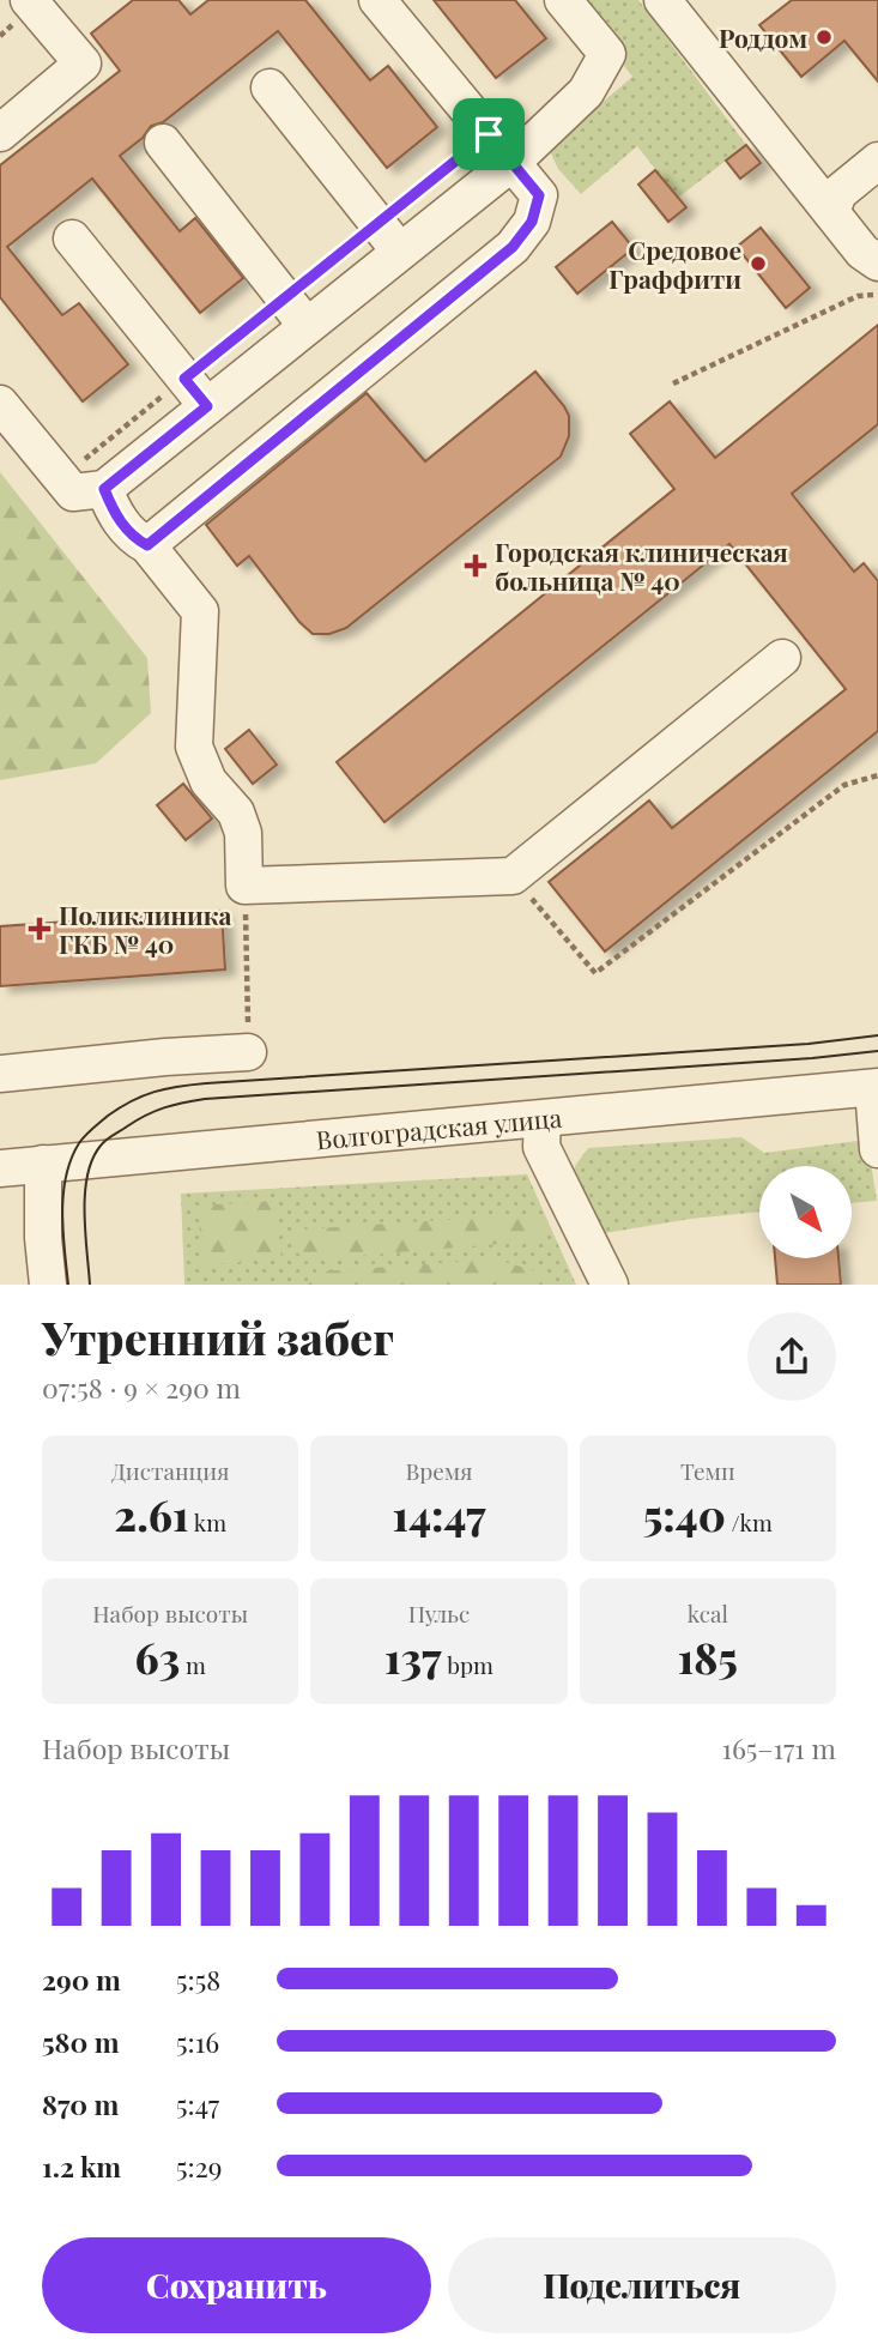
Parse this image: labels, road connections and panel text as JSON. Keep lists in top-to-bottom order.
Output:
{
  "streets": {
    "street": ["Волгоградская улица"]
  },
  "places": {
    "other": ["Роддом", "Средовое Граффити"],
    "health": ["Городская клиническая больница № 40", "Поликлиника ГКБ № 40"]
  },
  "north": "bottom right",
  "page": {
    "heading": ["Утренний забег", "07:58 · 9 × 290 m"],
    "stats": [
      ["Дистанция", "2.61 km"],
      ["Время", "14:47"],
      ["Темп", "5:40 /km"],
      ["Набор высоты", "63 m"],
      ["Пульс", "137 bpm"],
      ["kcal", "185"]
    ],
    "chart": ["Набор высоты", "165–171 m"],
    "list": [
      {
        "name": "290 m",
        "note": "5:58"
      },
      {
        "name": "580 m",
        "note": "5:16"
      },
      {
        "name": "870 m",
        "note": "5:47"
      },
      {
        "name": "1.2 km",
        "note": "5:29"
      }
    ],
    "buttons": ["Сохранить", "Поделиться"]
  }
}
